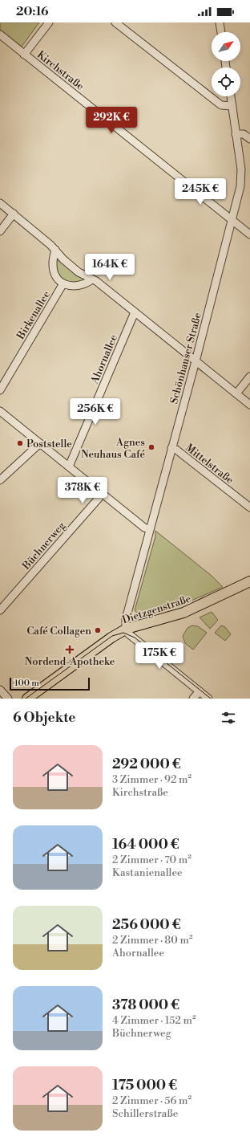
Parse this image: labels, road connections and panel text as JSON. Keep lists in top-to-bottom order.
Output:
{
  "streets": {
    "main road": ["Dietzgenstraße"],
    "street": [
      "Kirchstraße",
      "Birkenallee",
      "Schönhauser Straße",
      "Ahornallee",
      "Mittelstraße",
      "Büchnerweg"
    ]
  },
  "crossings": [
    ["Kirchstraße", "Schönhauser Straße"],
    ["Schönhauser Straße", "Mittelstraße"],
    ["Schönhauser Straße", "Dietzgenstraße"]
  ],
  "places": {
    "other": ["Poststelle", "Agnes Neuhaus Café", "Café Collagen"],
    "health": ["Nordend-Apotheke"]
  },
  "scale_bar": "100 m",
  "north": "top right",
  "page": {
    "status": "20:16",
    "price": [
      "292K €",
      "245K €",
      "164K €",
      "256K €",
      "378K €",
      "175K €"
    ],
    "scale": "100 m",
    "heading": "6 Objekte",
    "list": [
      {
        "name": "292 000 €",
        "note": "3 Zimmer · 92 m² · Kirchstraße"
      },
      {
        "name": "164 000 €",
        "note": "2 Zimmer · 70 m² · Kastanienallee"
      },
      {
        "name": "256 000 €",
        "note": "2 Zimmer · 80 m² · Ahornallee"
      },
      {
        "name": "378 000 €",
        "note": "4 Zimmer · 152 m² · Büchnerweg"
      },
      {
        "name": "175 000 €",
        "note": "2 Zimmer · 56 m² · Schillerstraße"
      }
    ]
  }
}
